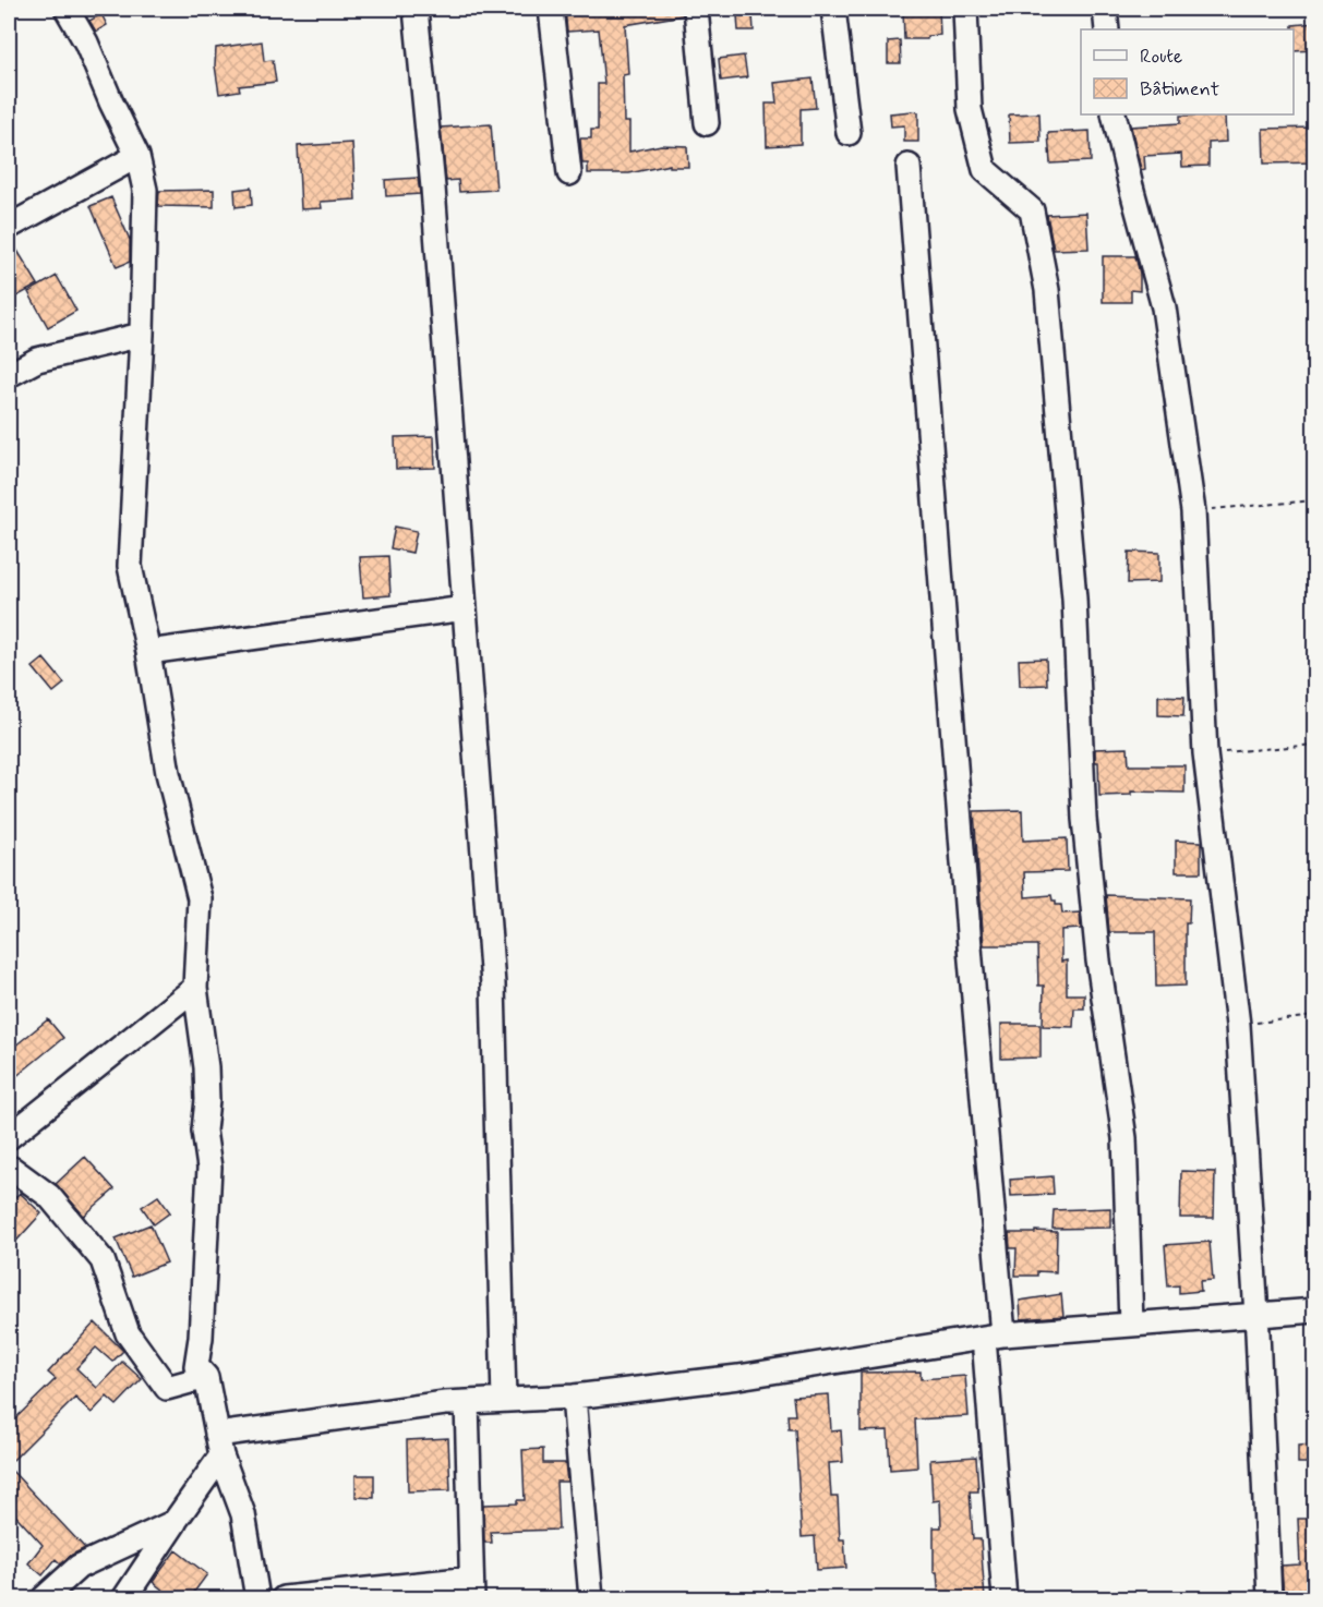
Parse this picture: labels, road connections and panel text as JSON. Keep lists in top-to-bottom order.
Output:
{
  "legend": ["Route", "Bâtiment"]
}
